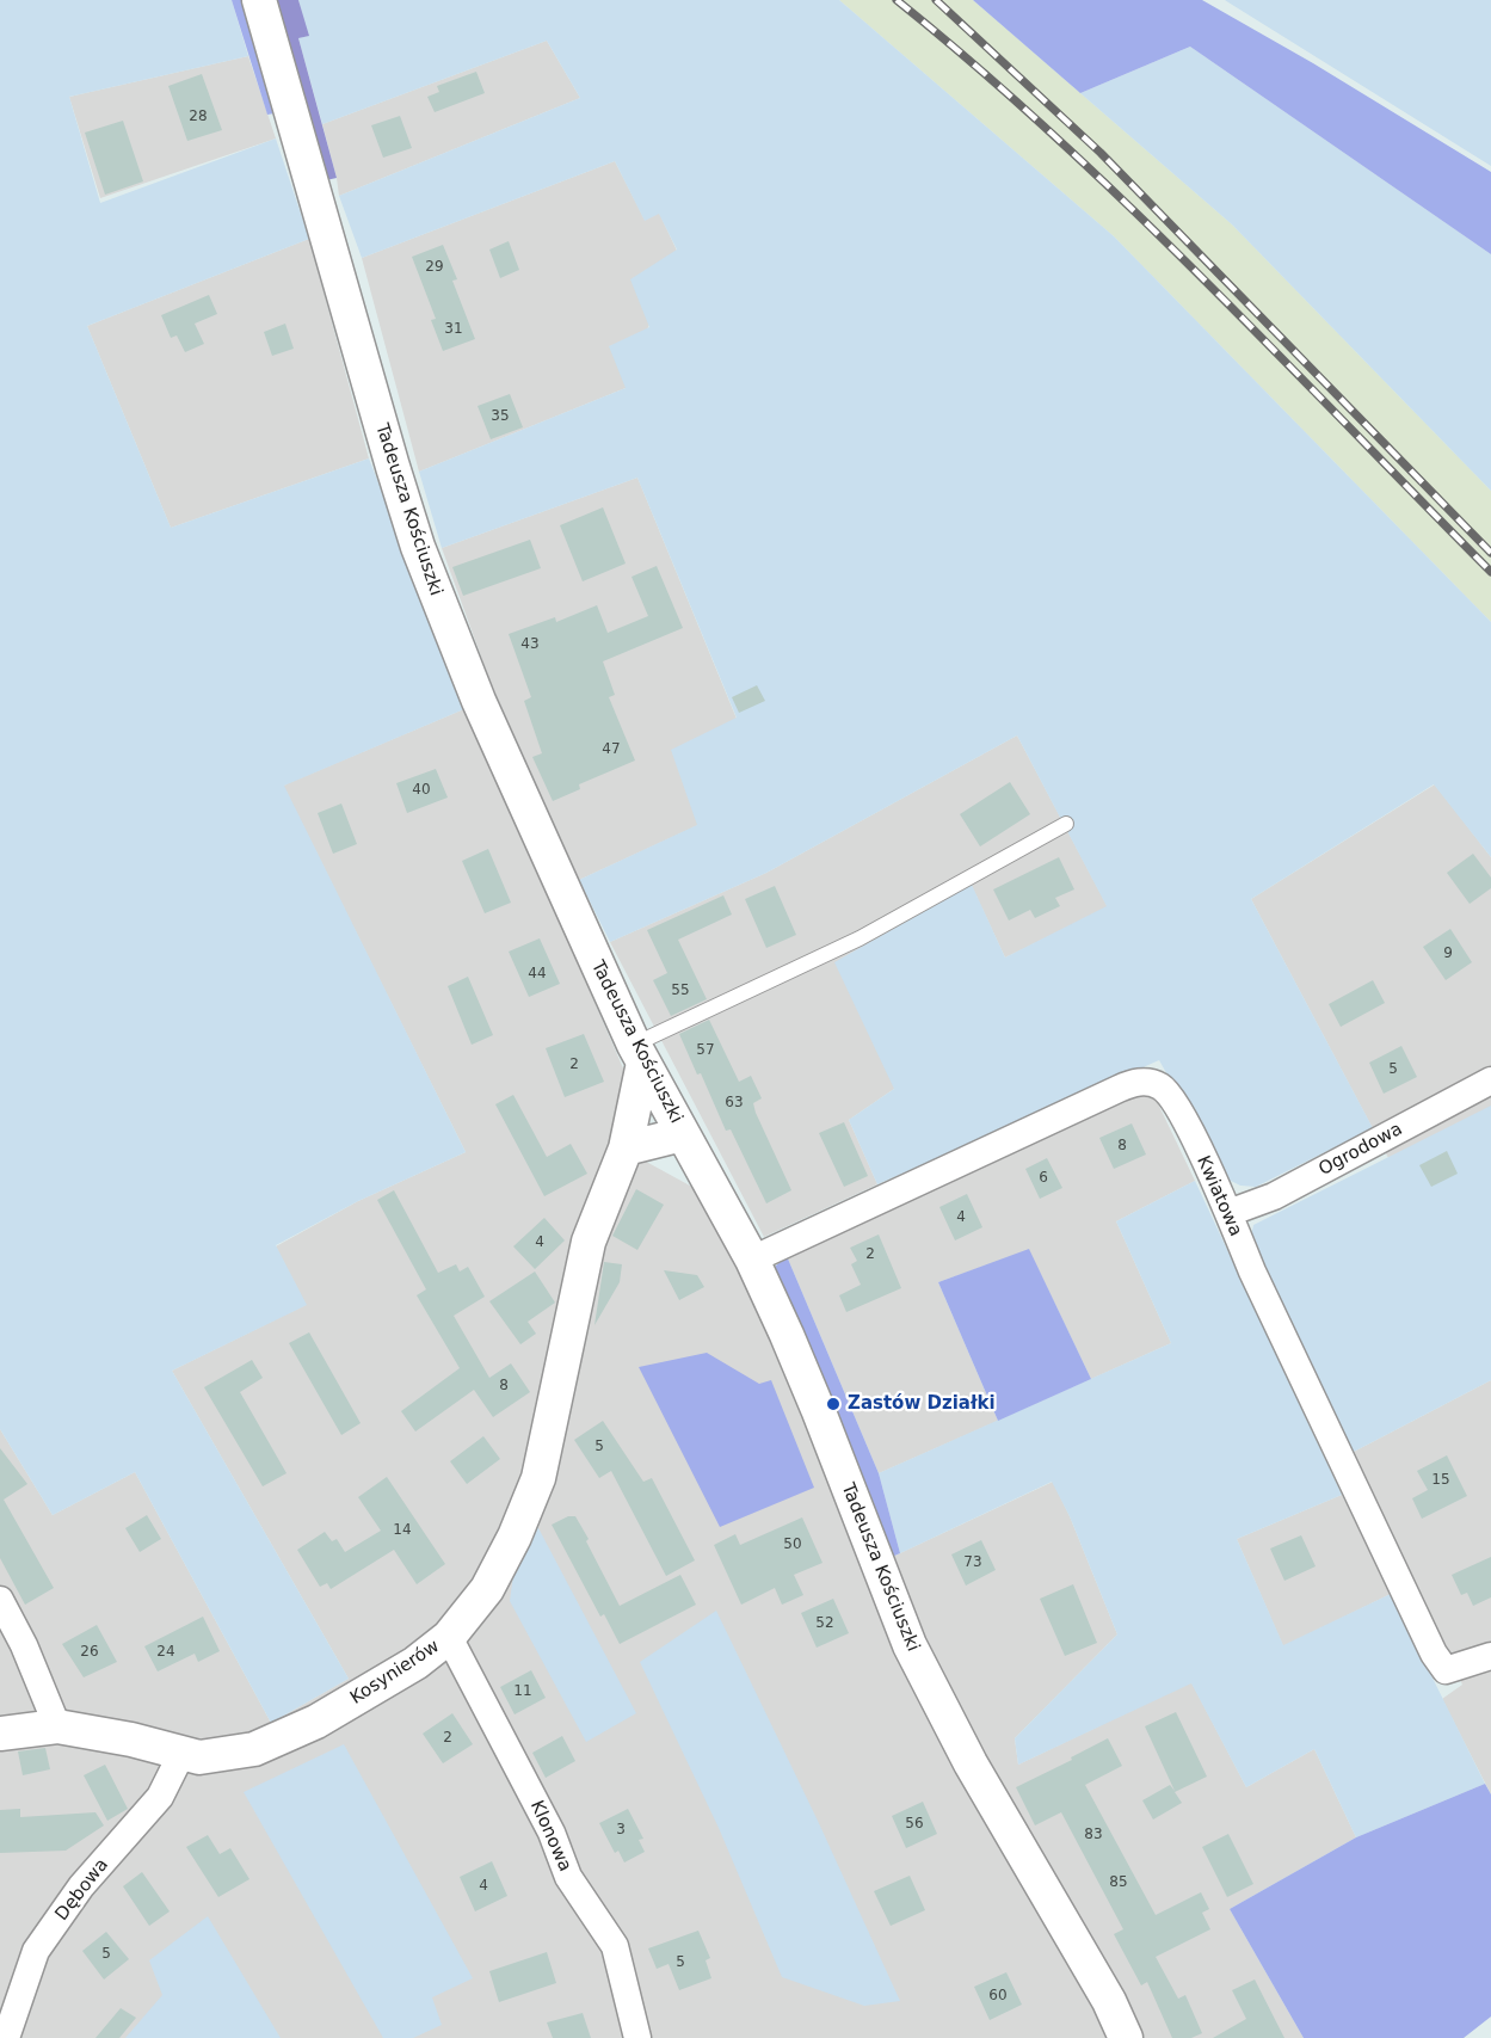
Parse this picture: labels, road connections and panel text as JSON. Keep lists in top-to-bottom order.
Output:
{
  "streets": {
    "street": [
      "Tadeusza Kościuszki",
      "Ogrodowa",
      "Kwiatowa",
      "Kosynierów",
      "Klonowa",
      "Dębowa"
    ]
  },
  "crossings": [
    ["Tadeusza Kościuszki", "Kwiatowa"],
    ["Tadeusza Kościuszki", "Kosynierów"],
    ["Ogrodowa", "Kwiatowa"],
    ["Kosynierów", "Klonowa"],
    ["Kosynierów", "Dębowa"]
  ],
  "places": ["Zastów Działki"],
  "house_numbers": [
    "28",
    "29",
    "31",
    "35",
    "43",
    "47",
    "40",
    "9",
    "44",
    "55",
    "57",
    "2",
    "5",
    "63",
    "8",
    "6",
    "4",
    "4",
    "2",
    "8",
    "5",
    "15",
    "14",
    "50",
    "73",
    "52",
    "26",
    "24",
    "11",
    "2",
    "56",
    "3",
    "83",
    "85",
    "4",
    "5",
    "5",
    "60"
  ]
}
